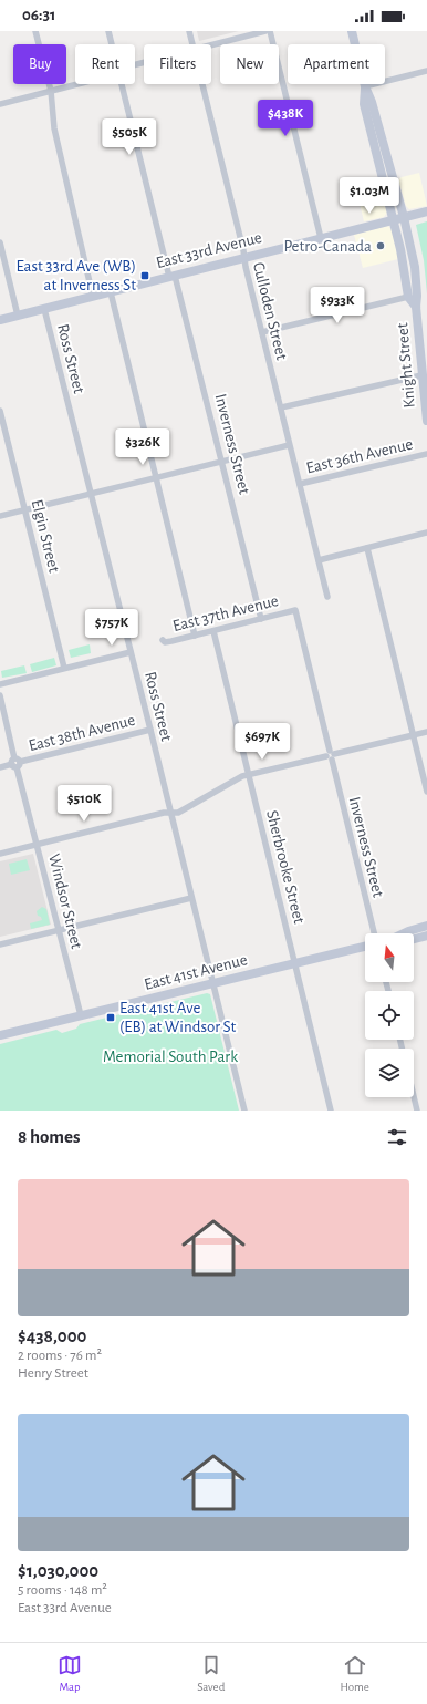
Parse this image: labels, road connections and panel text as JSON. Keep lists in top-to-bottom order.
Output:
{
  "streets": {
    "main road": ["East 33rd Avenue", "Knight Street", "East 41st Avenue"],
    "street": [
      "Culloden Street",
      "Ross Street",
      "Inverness Street",
      "East 36th Avenue",
      "Elgin Street",
      "East 37th Avenue",
      "East 38th Avenue",
      "Sherbrooke Street",
      "Windsor Street"
    ]
  },
  "crossings": [
    ["East 33rd Avenue", "Culloden Street"],
    ["East 33rd Avenue", "Ross Street"],
    ["East 33rd Avenue", "Knight Street"],
    ["East 33rd Avenue", "Inverness Street"],
    ["Culloden Street", "East 36th Avenue"],
    ["Ross Street", "East 38th Avenue"],
    ["Ross Street", "East 41st Avenue"],
    ["Inverness Street", "East 37th Avenue"],
    ["East 37th Avenue", "Sherbrooke Street"],
    ["East 38th Avenue", "Windsor Street"],
    ["Sherbrooke Street", "East 41st Avenue"],
    ["Windsor Street", "East 41st Avenue"]
  ],
  "parks": ["Memorial South Park"],
  "places": {
    "other": ["Petro-Canada"],
    "transit": ["East 33rd Ave (WB) at Inverness St", "East 41st Ave (EB) at Windsor St"]
  },
  "north": "top",
  "page": {
    "status": "06:31",
    "chip": [
      "Buy",
      "Rent",
      "Filters",
      "New",
      "Apartment"
    ],
    "price": [
      "$438K",
      "$505K",
      "$1.03M",
      "$933K",
      "$326K",
      "$757K",
      "$697K",
      "$510K"
    ],
    "heading": "8 homes",
    "list": [
      {
        "name": "$438,000",
        "note": "2 rooms · 76 m² · Henry Street"
      },
      {
        "name": "$1,030,000",
        "note": "5 rooms · 148 m² · East 33rd Avenue"
      }
    ],
    "tabs": ["Map", "Saved", "Home"]
  }
}
